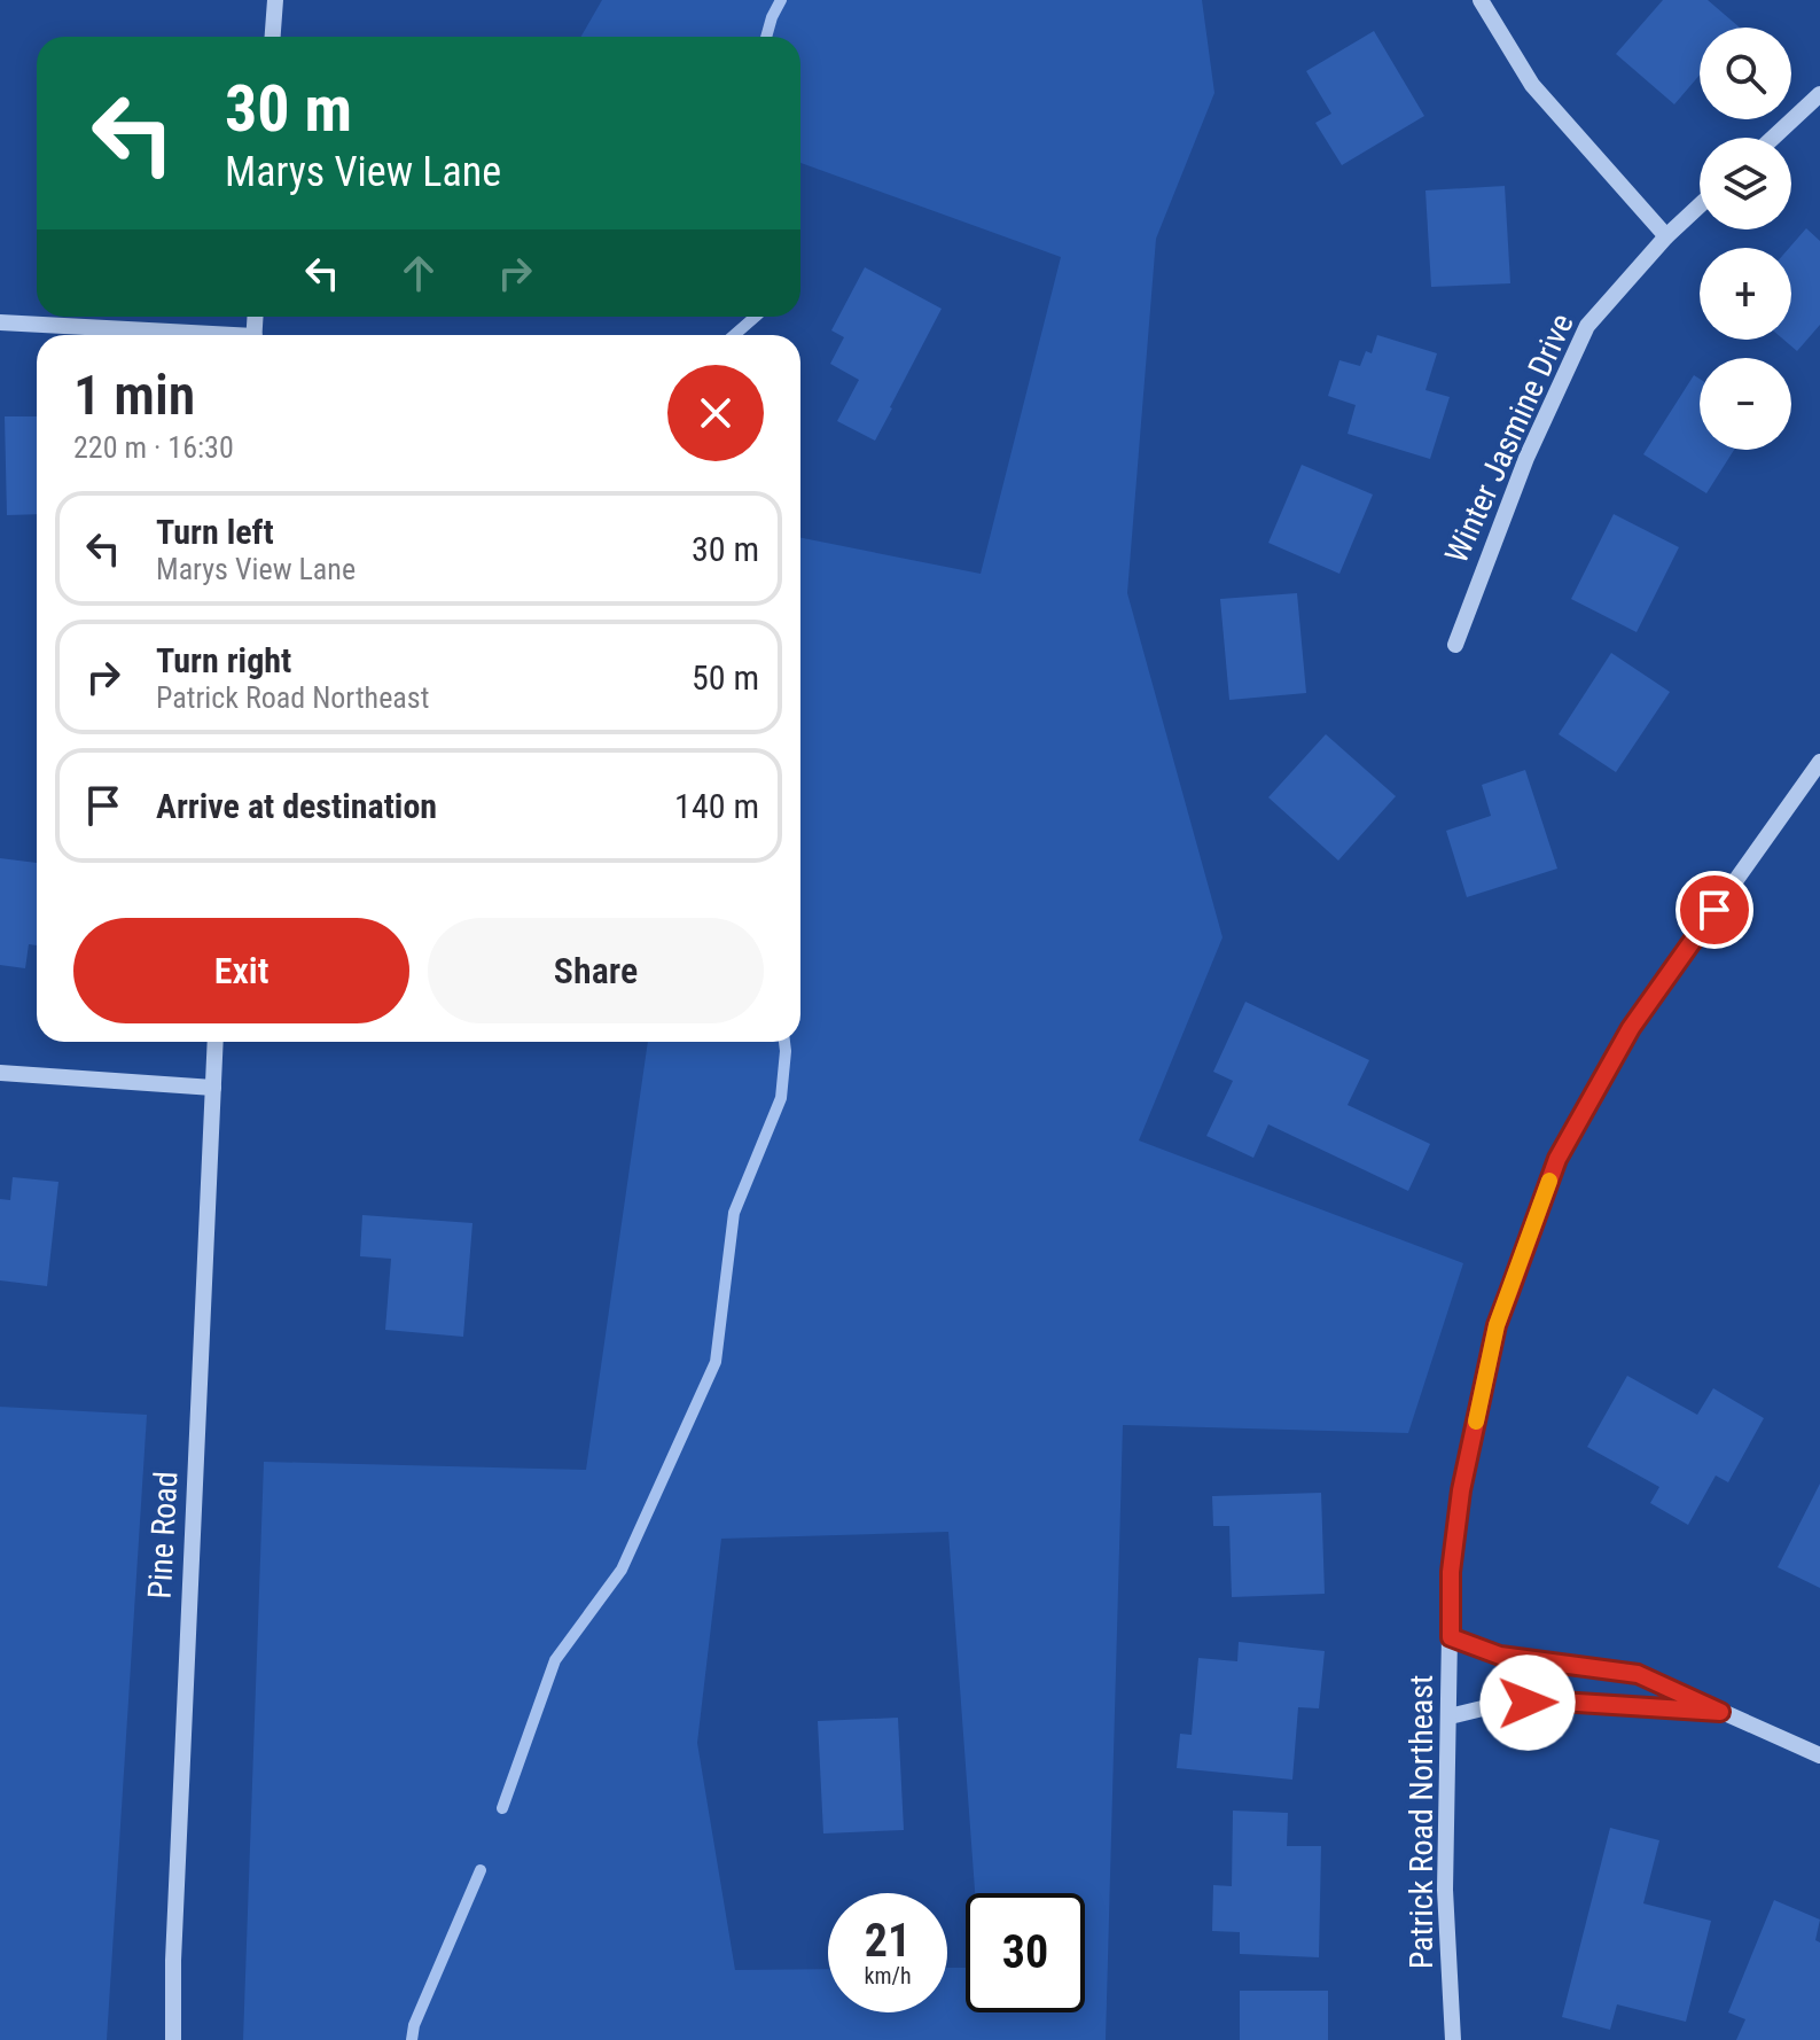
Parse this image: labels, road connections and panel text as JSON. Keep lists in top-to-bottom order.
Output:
{
  "streets": {
    "street": ["Winter Jasmine Drive", "Pine Road", "Patrick Road Northeast"]
  },
  "page": {
    "map_buttons": ["+", "−"],
    "turn": ["30 m", "Marys View Lane"],
    "heading": ["1 min", "220 m · 16:30"],
    "list": [
      {
        "name": "Turn left",
        "note": "Marys View Lane",
        "value": "30 m"
      },
      {
        "name": "Turn right",
        "note": "Patrick Road Northeast",
        "value": "50 m"
      },
      {
        "name": "Arrive at destination",
        "value": "140 m"
      }
    ],
    "buttons": ["Exit", "Share"],
    "speed": "21 km/h",
    "limit": "30"
  }
}
